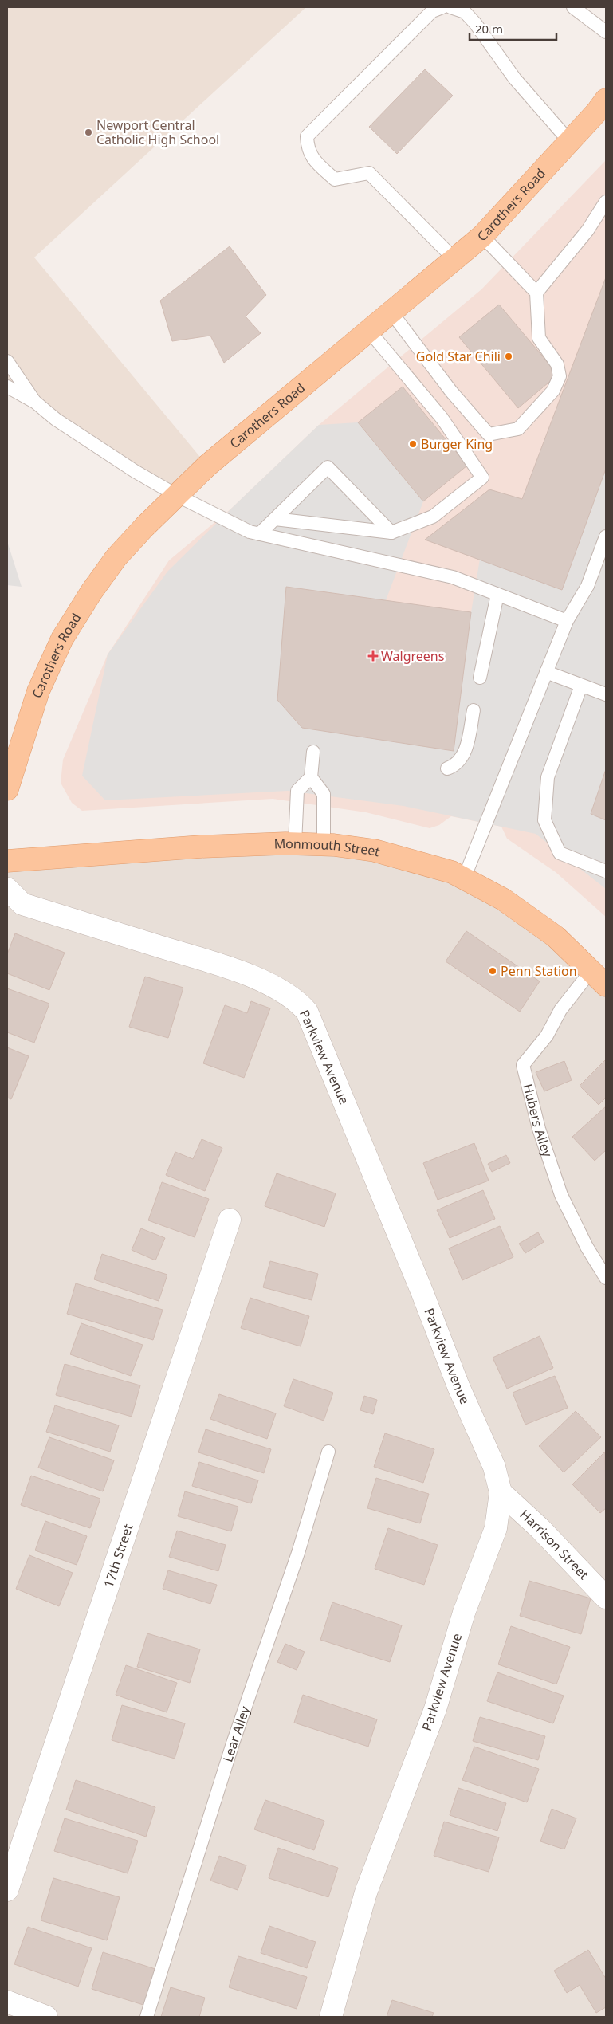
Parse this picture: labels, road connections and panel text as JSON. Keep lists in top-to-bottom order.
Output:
{
  "streets": {
    "main road": ["Carothers Road", "Monmouth Street"],
    "street": ["Parkview Avenue", "Harrison Street", "17th Street"],
    "lane": ["Hubers Alley", "Lear Alley"]
  },
  "crossings": [
    ["Monmouth Street", "Hubers Alley"],
    ["Parkview Avenue", "Harrison Street"]
  ],
  "places": {
    "other": [
      "Newport Central Catholic High School",
      "Gold Star Chili",
      "Burger King",
      "Penn Station"
    ],
    "health": ["Walgreens"]
  },
  "scale_bar": "20 m"
}
